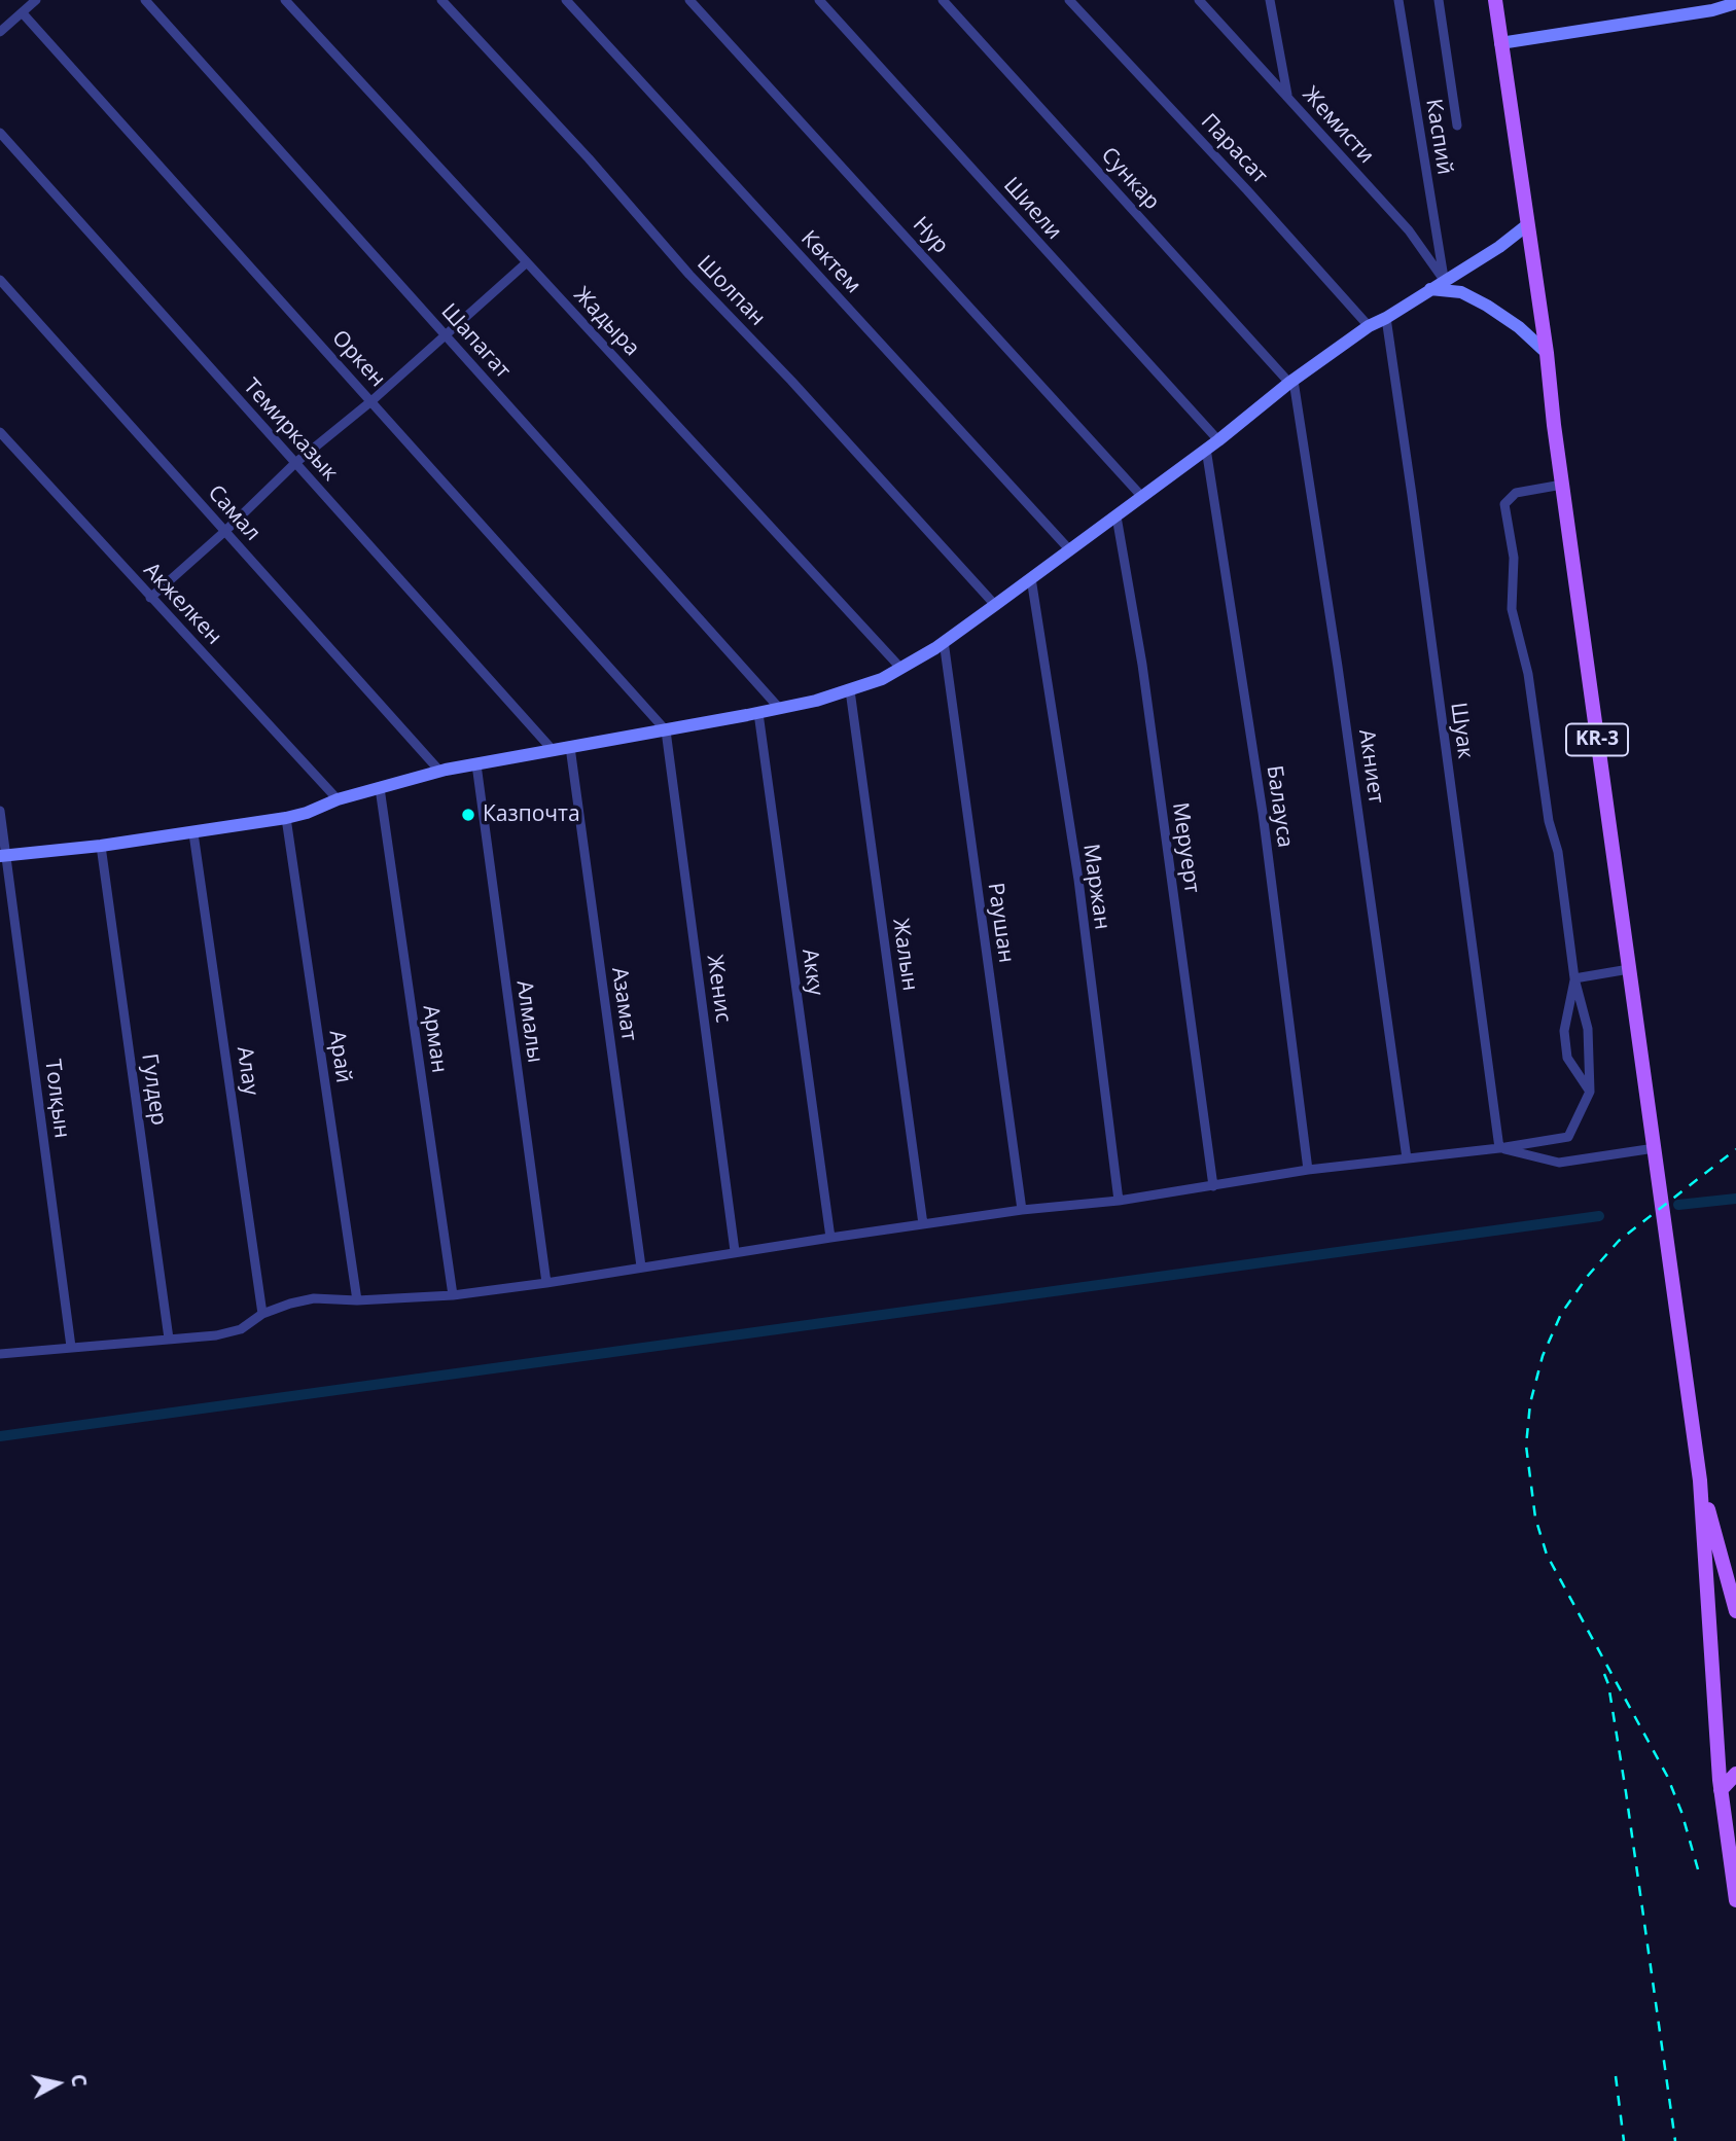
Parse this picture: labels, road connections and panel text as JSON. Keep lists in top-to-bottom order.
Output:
{
  "streets": {
    "main road": ["KR-3"],
    "street": [
      "Жемисти",
      "Каспий",
      "Парасат",
      "Сункар",
      "Шиели",
      "Нур",
      "Көктем",
      "Шолпан",
      "Жадыра",
      "Шапагат",
      "Оркен",
      "Темирказык",
      "Самал",
      "Акжелкен",
      "Шуак",
      "Акниет",
      "Балауса",
      "Меруерт",
      "Маржан",
      "Раушан",
      "Жалын",
      "Акку",
      "Женис",
      "Азамат",
      "Алмалы",
      "Арман",
      "Арай",
      "Алау",
      "Гулдер",
      "Толқын"
    ]
  },
  "crossings": [
    ["Жемисти", "Каспий"],
    ["Сункар", "Акниет"],
    ["Оркен", "Женис"]
  ],
  "places": ["Казпочта"],
  "north": "right"
}
